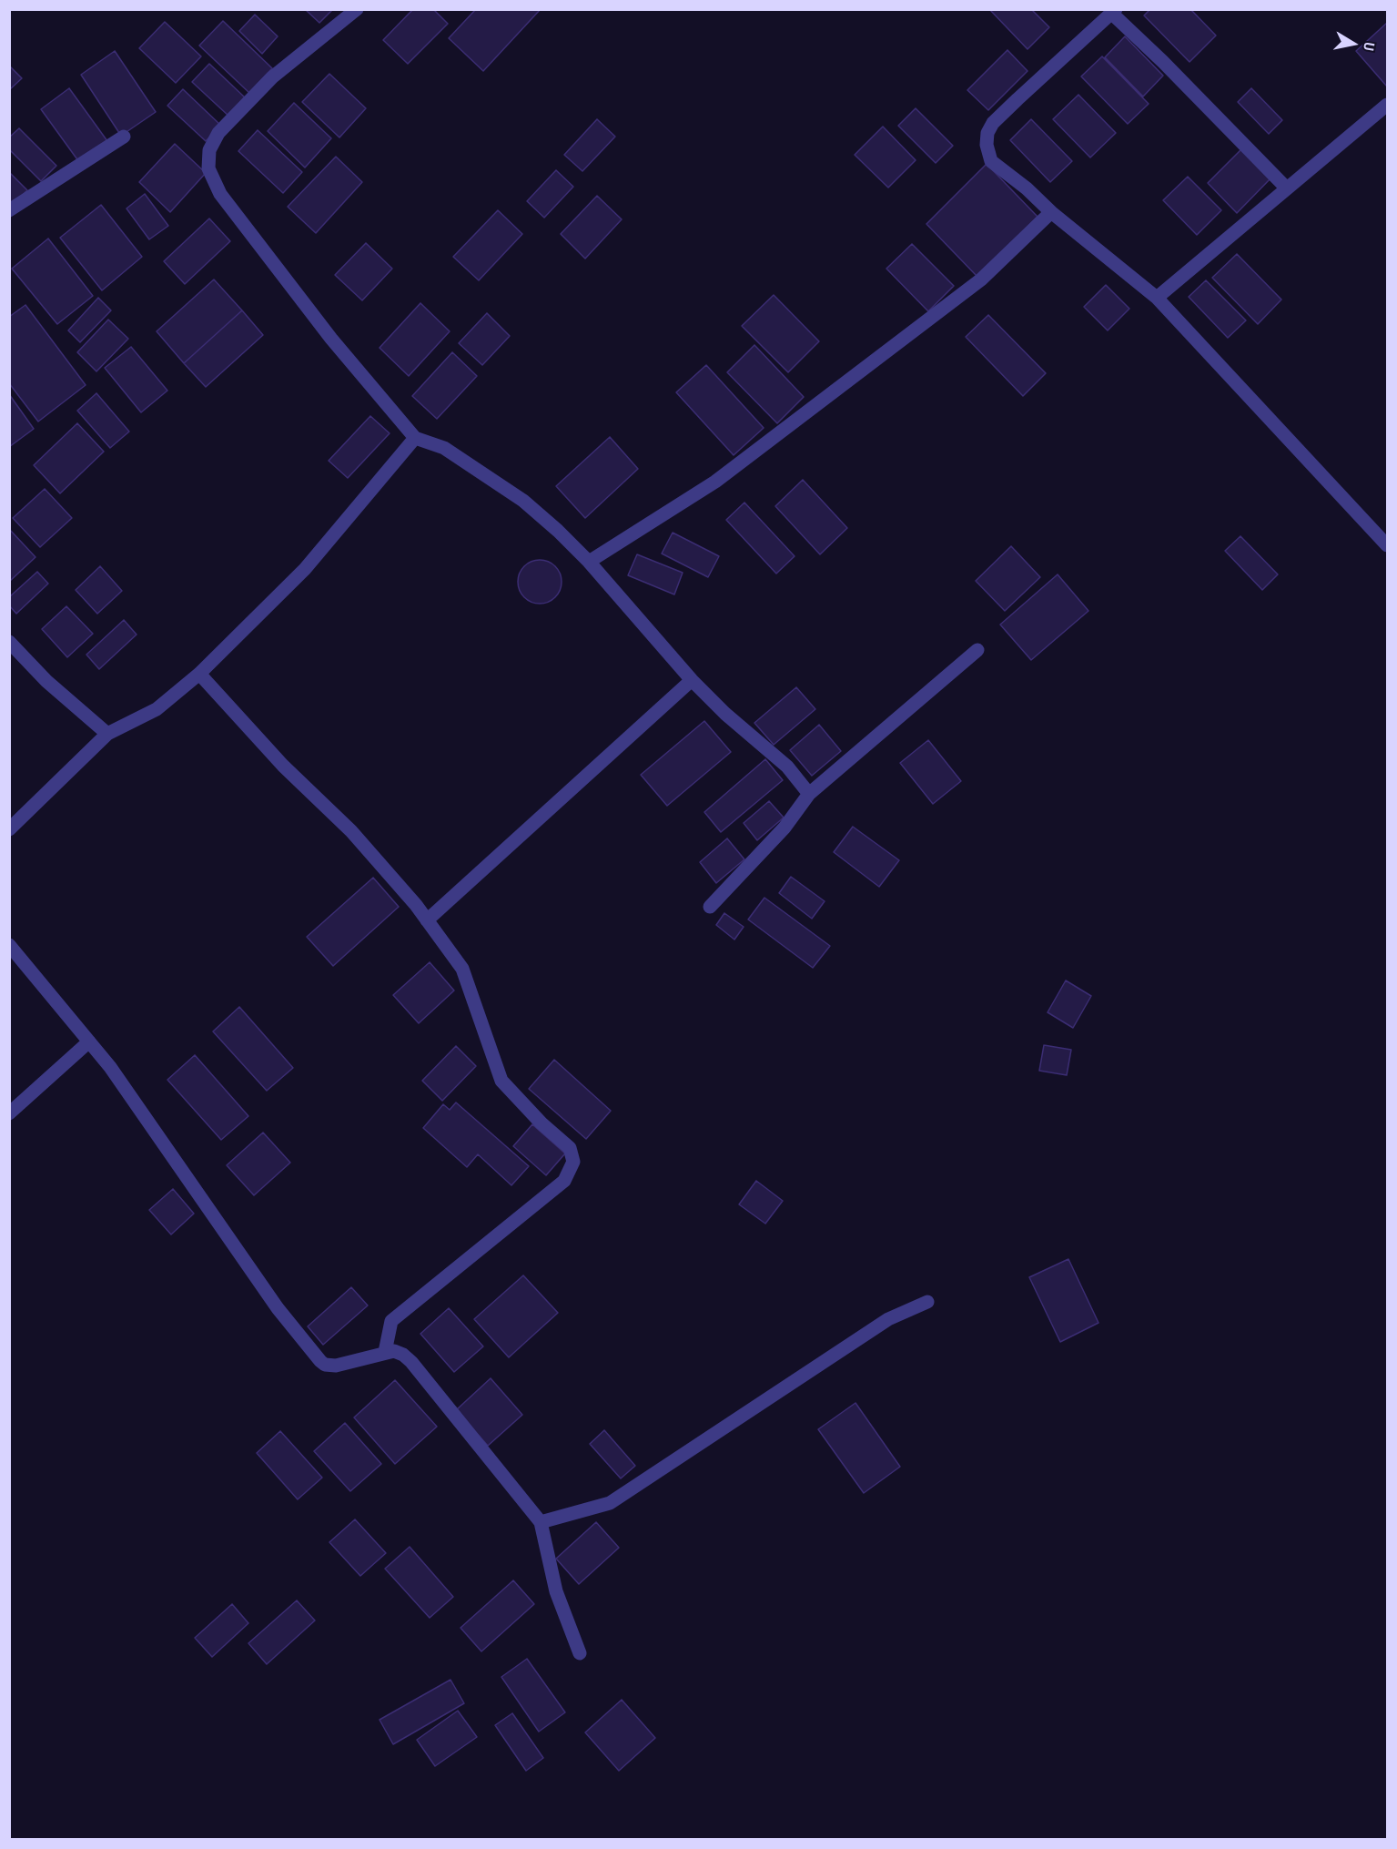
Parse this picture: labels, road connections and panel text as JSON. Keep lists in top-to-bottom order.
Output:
{
  "north": "right"
}
